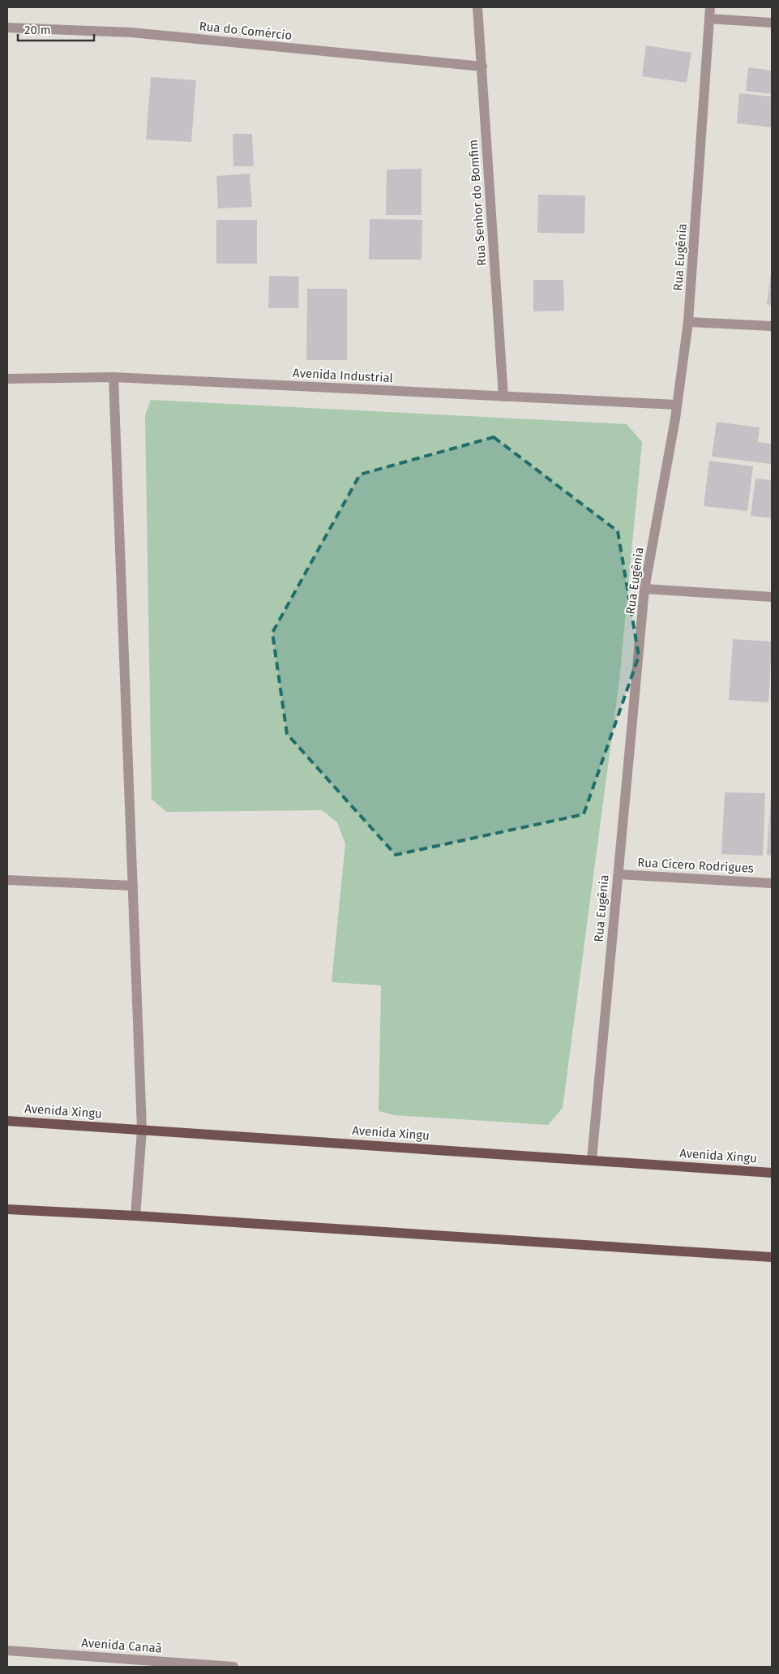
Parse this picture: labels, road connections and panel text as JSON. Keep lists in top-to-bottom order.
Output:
{
  "streets": {
    "main road": ["Avenida Xingu"],
    "street": [
      "Rua do Comércio",
      "Rua Senhor do Bomfim",
      "Rua Eugênia",
      "Avenida Industrial",
      "Rua Cícero Rodrigues",
      "Avenida Canaã"
    ]
  },
  "crossings": [
    ["Rua do Comércio", "Rua Senhor do Bomfim"],
    ["Rua Senhor do Bomfim", "Avenida Industrial"],
    ["Rua Eugênia", "Avenida Industrial"],
    ["Rua Eugênia", "Rua Cícero Rodrigues"],
    ["Rua Eugênia", "Avenida Xingu"]
  ],
  "scale_bar": "20 m"
}
